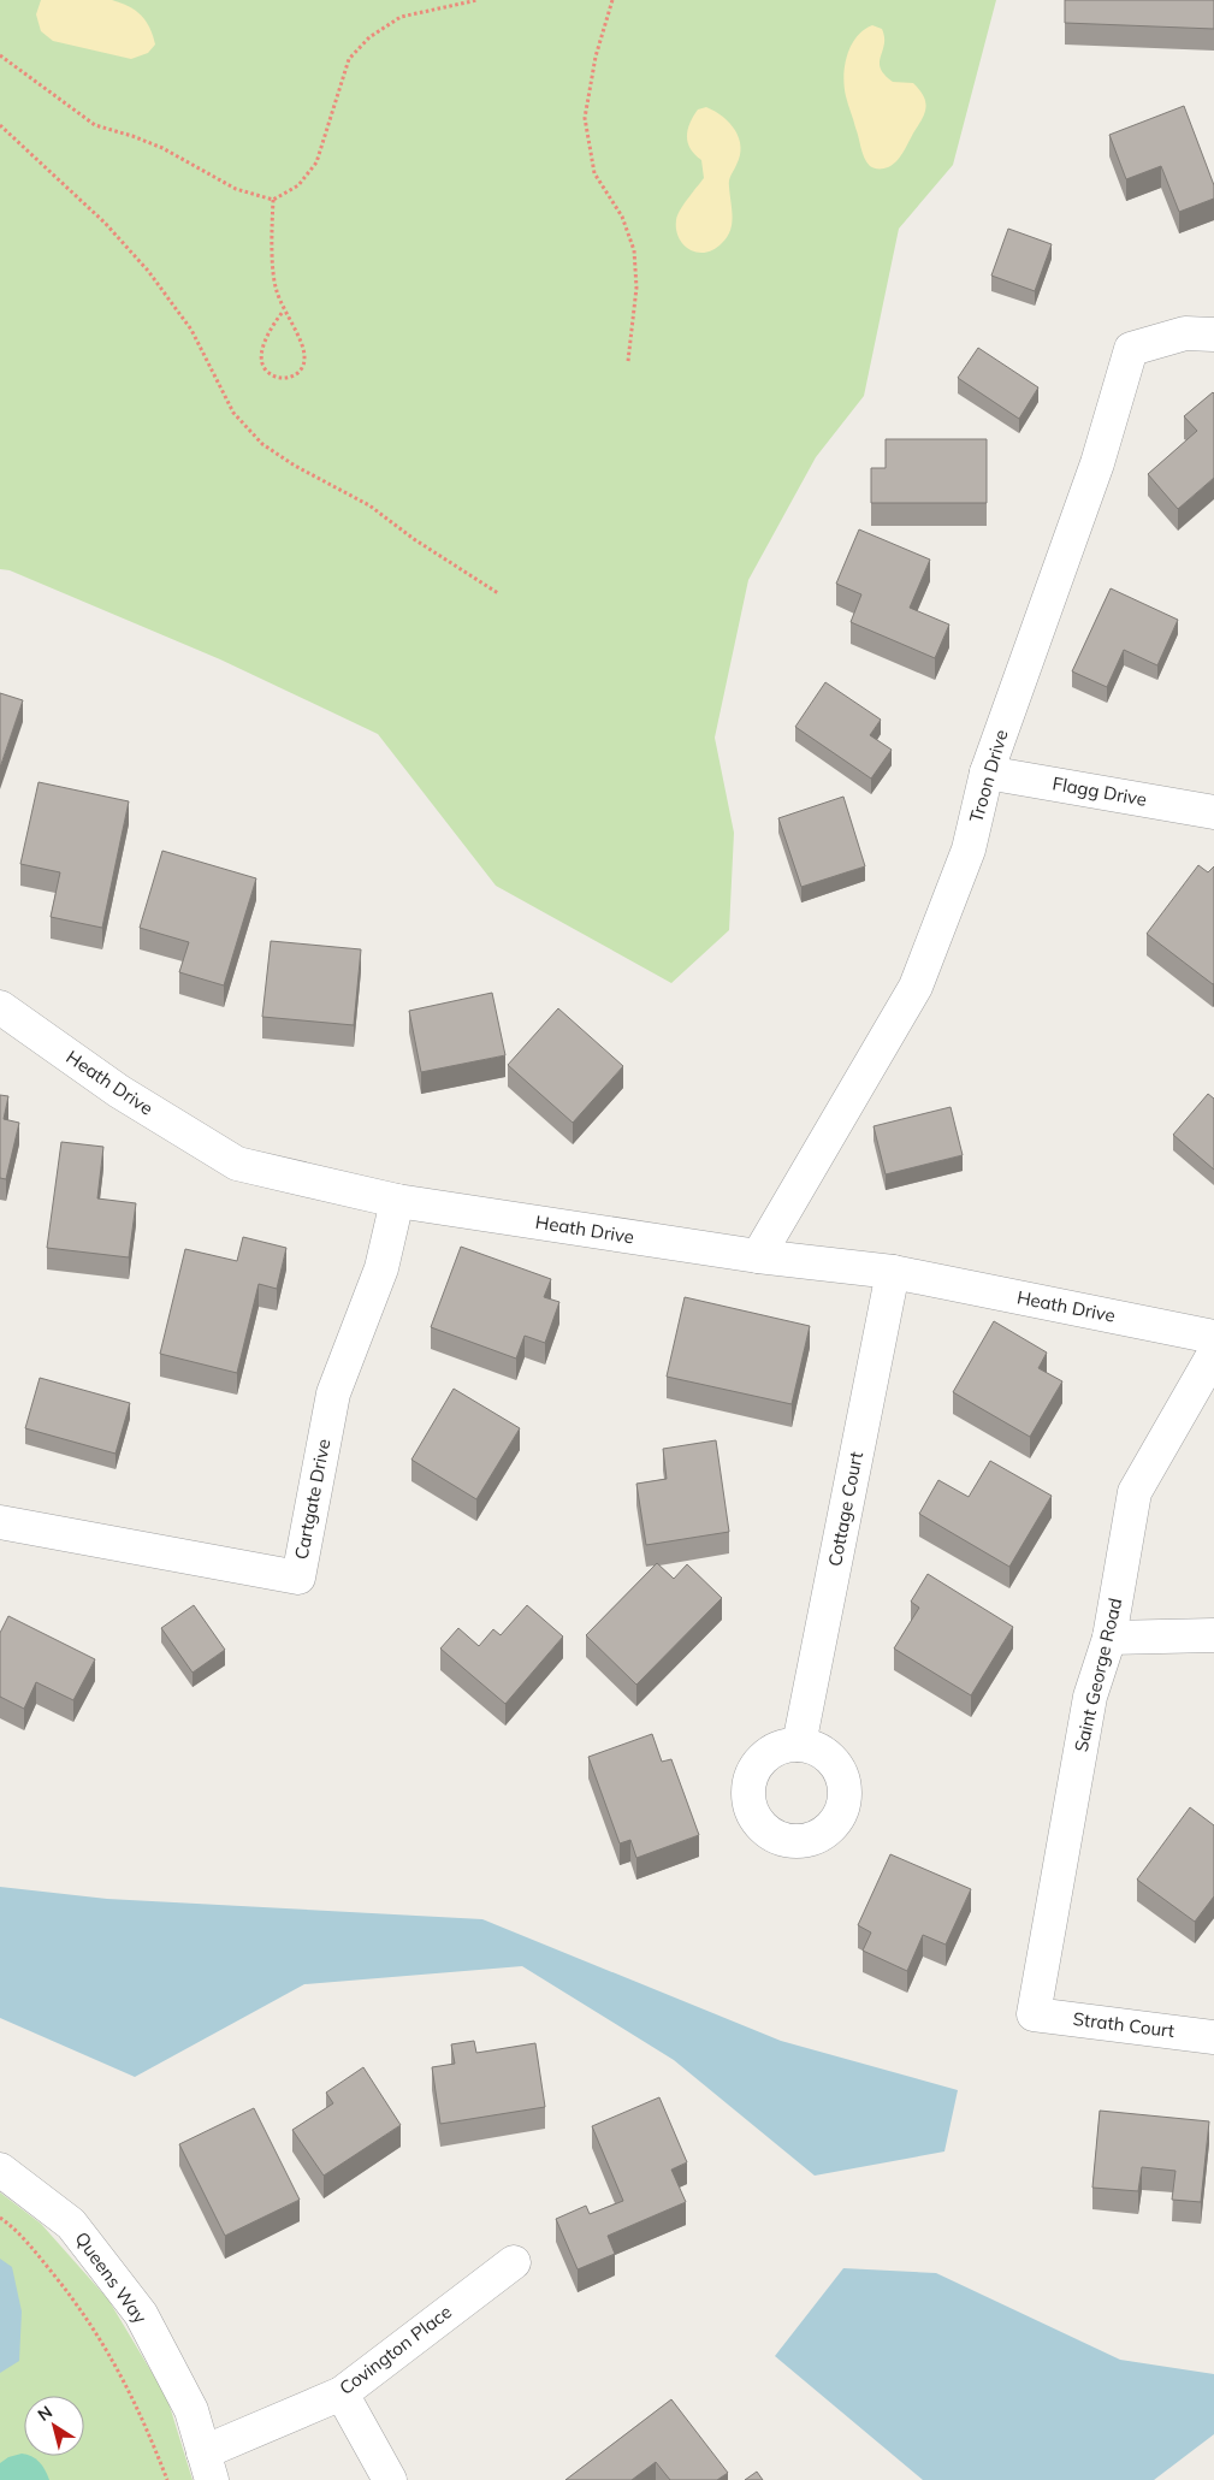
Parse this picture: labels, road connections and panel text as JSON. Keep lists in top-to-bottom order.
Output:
{
  "streets": {
    "street": [
      "Troon Drive",
      "Flagg Drive",
      "Heath Drive",
      "Cartgate Drive",
      "Cottage Court",
      "Saint George Road",
      "Strath Court",
      "Queens Way",
      "Covington Place"
    ]
  },
  "crossings": [
    ["Troon Drive", "Flagg Drive"],
    ["Troon Drive", "Heath Drive"],
    ["Heath Drive", "Cartgate Drive"],
    ["Heath Drive", "Cottage Court"],
    ["Saint George Road", "Strath Court"],
    ["Queens Way", "Covington Place"]
  ],
  "north": "top left"
}
